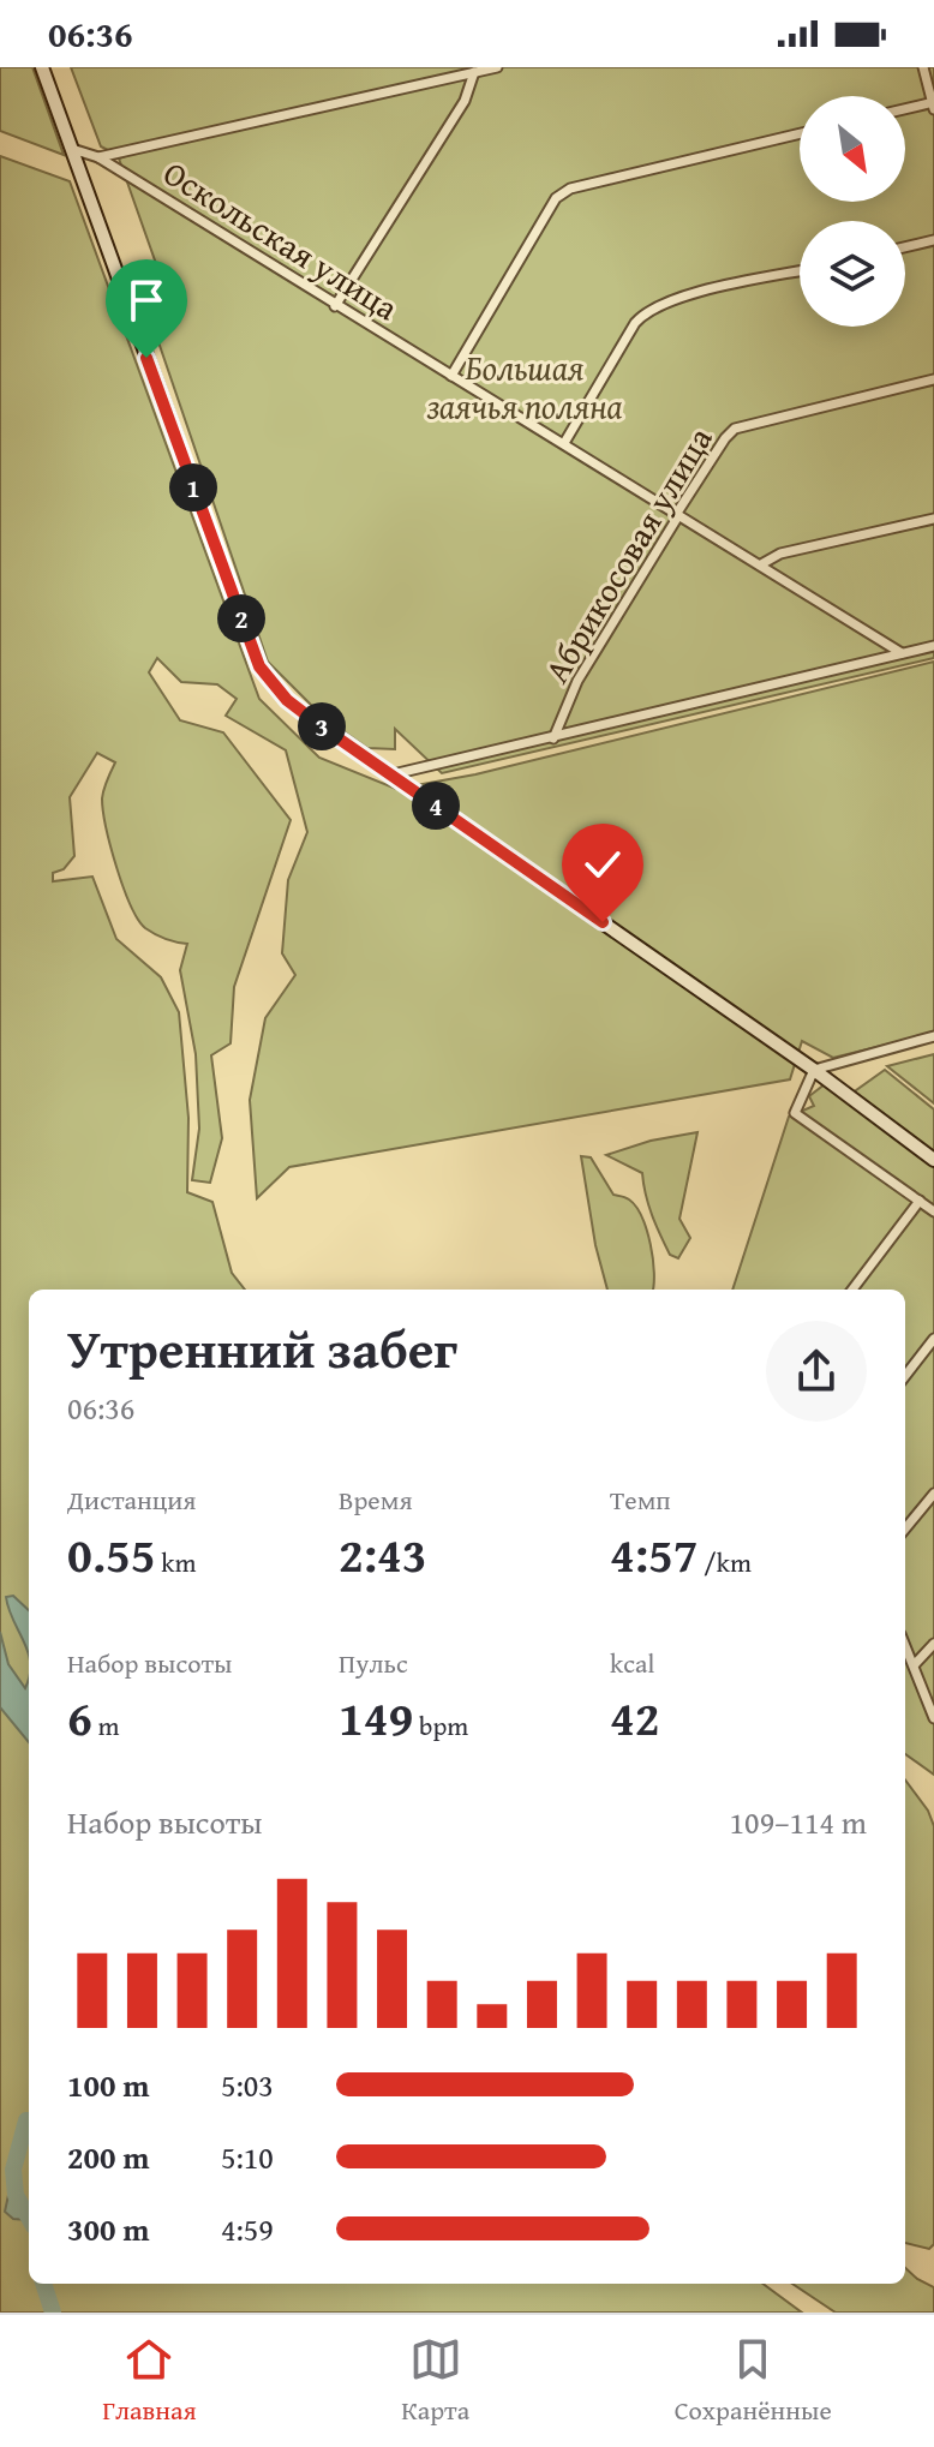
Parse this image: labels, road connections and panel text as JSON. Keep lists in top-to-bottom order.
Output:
{
  "streets": {
    "street": ["Оскольская улица", "Абрикосовая улица"]
  },
  "crossings": [
    ["Оскольская улица", "Абрикосовая улица"]
  ],
  "parks": ["Большая заячья поляна"],
  "north": "bottom right",
  "page": {
    "status": "06:36",
    "pins": [
      "1",
      "2",
      "3",
      "4"
    ],
    "heading": ["Утренний забег", "06:36"],
    "stats": [
      ["Дистанция", "0.55 km"],
      ["Время", "2:43"],
      ["Темп", "4:57 /km"],
      ["Набор высоты", "6 m"],
      ["Пульс", "149 bpm"],
      ["kcal", "42"]
    ],
    "chart": ["Набор высоты", "109–114 m"],
    "list": [
      {
        "name": "100 m",
        "note": "5:03"
      },
      {
        "name": "200 m",
        "note": "5:10"
      },
      {
        "name": "300 m",
        "note": "4:59"
      }
    ],
    "tabs": ["Главная", "Карта", "Сохранённые"]
  }
}
